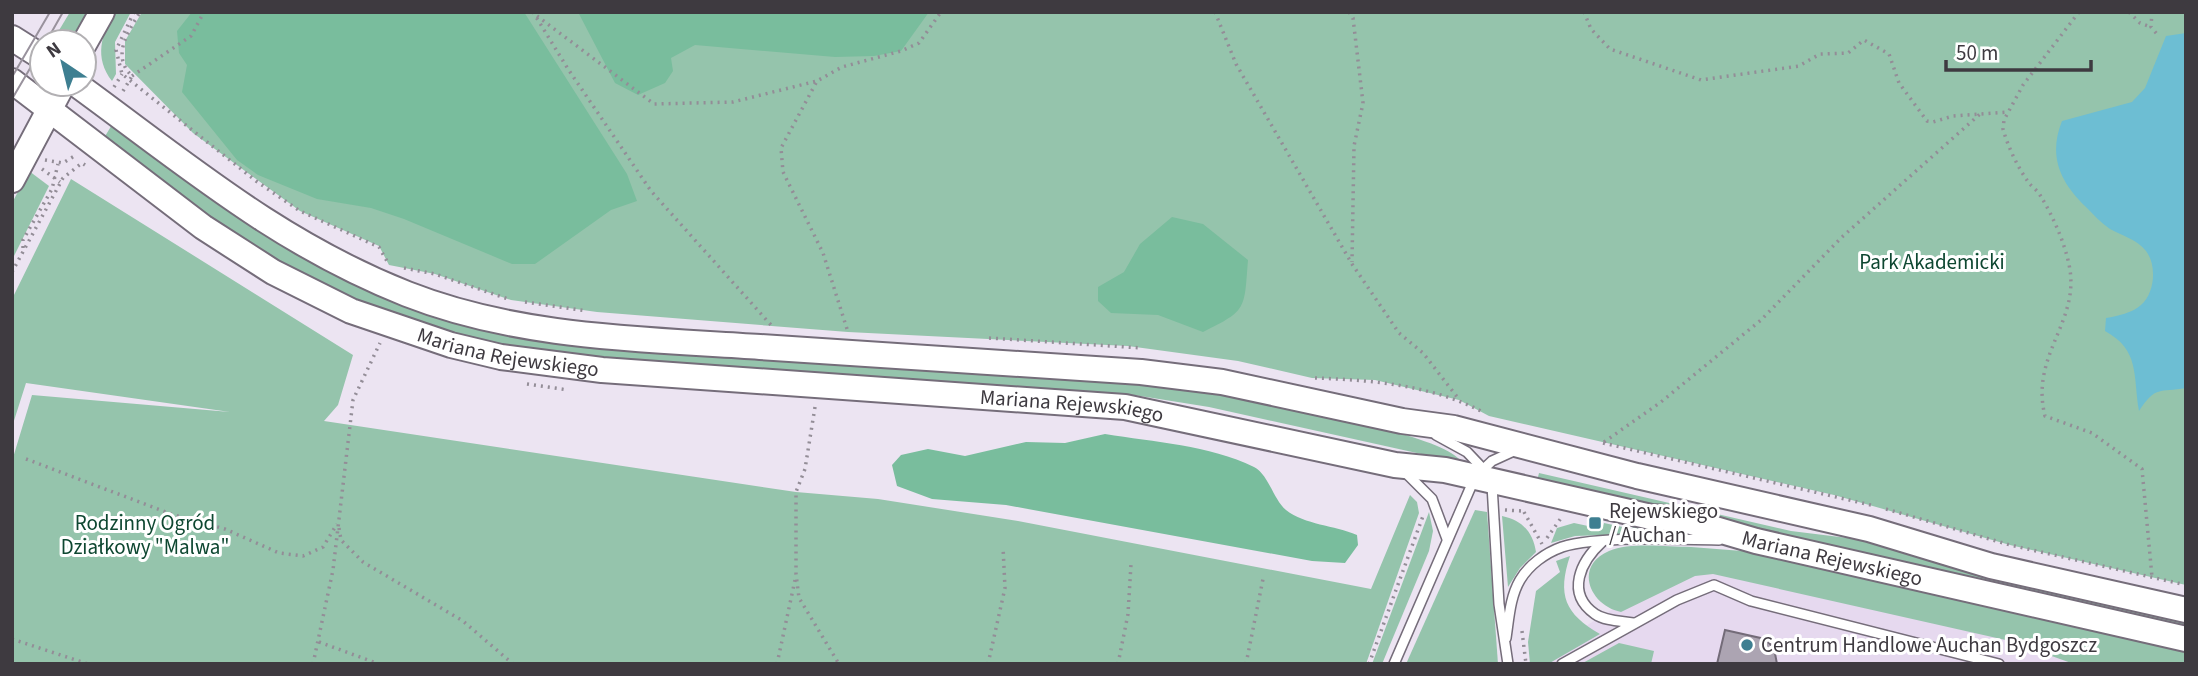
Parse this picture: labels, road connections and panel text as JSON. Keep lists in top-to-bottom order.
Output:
{
  "streets": {
    "street": ["Mariana Rejewskiego"]
  },
  "parks": ["Park Akademicki", "Rodzinny Ogród Działkowy \"Malwa\""],
  "places": {
    "transit": ["Rejewskiego / Auchan"],
    "other": ["Centrum Handlowe Auchan Bydgoszcz"]
  },
  "scale_bar": "50 m",
  "north": "top left"
}
